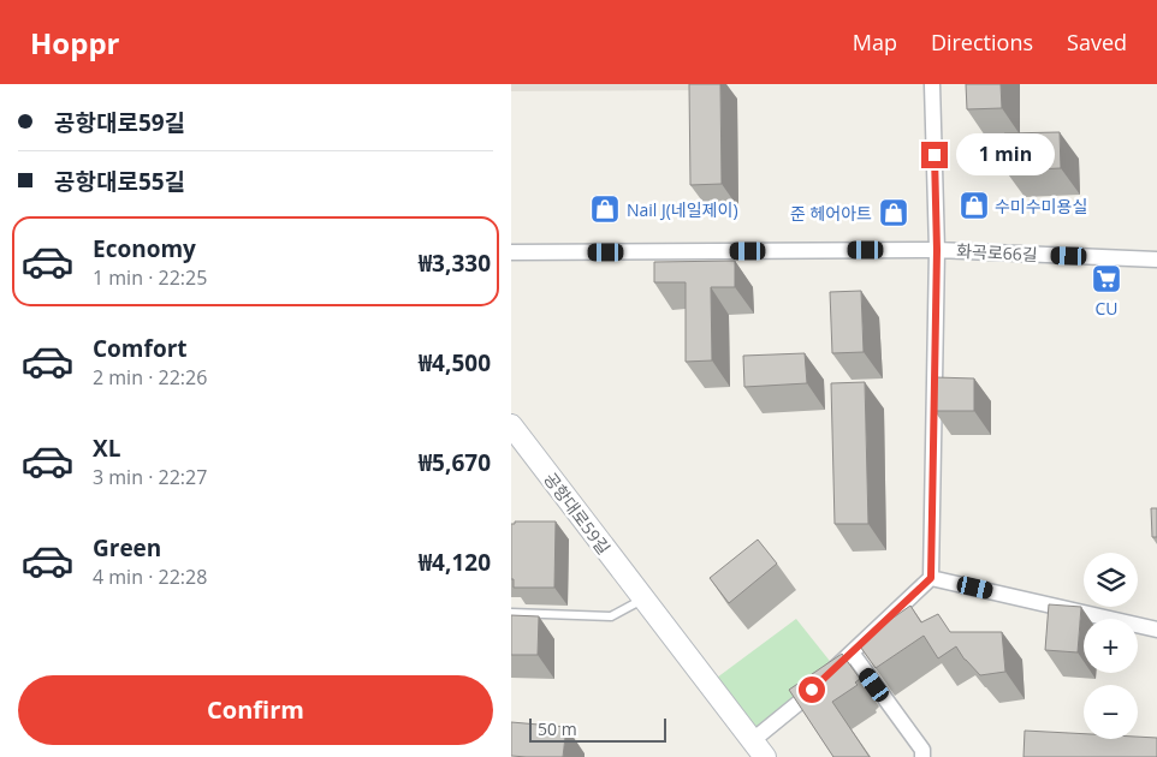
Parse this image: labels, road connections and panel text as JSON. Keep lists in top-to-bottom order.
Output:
{
  "streets": {
    "main road": ["공항대로59길"],
    "street": ["화곡로66길"]
  },
  "places": {
    "shop": ["수미수미용실", "Nail J(네일제이)", "준 헤어아트"],
    "supermarket": ["CU"]
  },
  "scale_bar": "50 m",
  "page": {
    "header": "Hoppr",
    "nav": ["Map", "Directions", "Saved"],
    "banner": ["공항대로59길", "공항대로55길"],
    "bubble": "1 min",
    "list": [
      {
        "name": "Economy",
        "note": "1 min · 22:25",
        "value": "₩3,330"
      },
      {
        "name": "Comfort",
        "note": "2 min · 22:26",
        "value": "₩4,500"
      },
      {
        "name": "XL",
        "note": "3 min · 22:27",
        "value": "₩5,670"
      },
      {
        "name": "Green",
        "note": "4 min · 22:28",
        "value": "₩4,120"
      }
    ],
    "map_buttons": ["+", "−"],
    "buttons": "Confirm",
    "scale": "50 m"
  }
}
